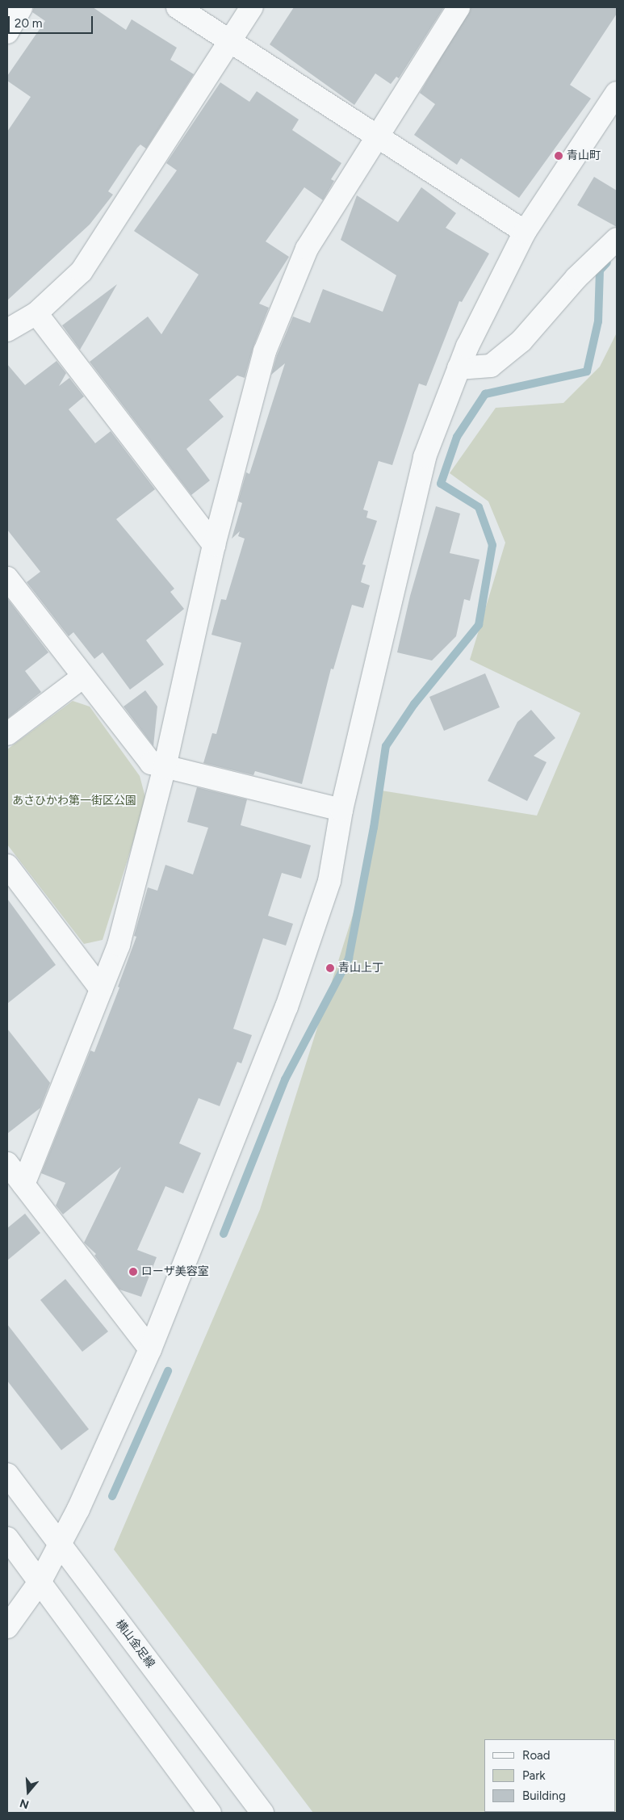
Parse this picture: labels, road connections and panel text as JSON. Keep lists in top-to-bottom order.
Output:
{
  "streets": {
    "street": ["横山金足線"]
  },
  "parks": ["あさひかわ第一街区公園"],
  "places": ["青山町", "青山上丁", "ローザ美容室"],
  "legend": ["Road", "Park", "Building"],
  "scale_bar": "20 m",
  "north": "bottom"
}
